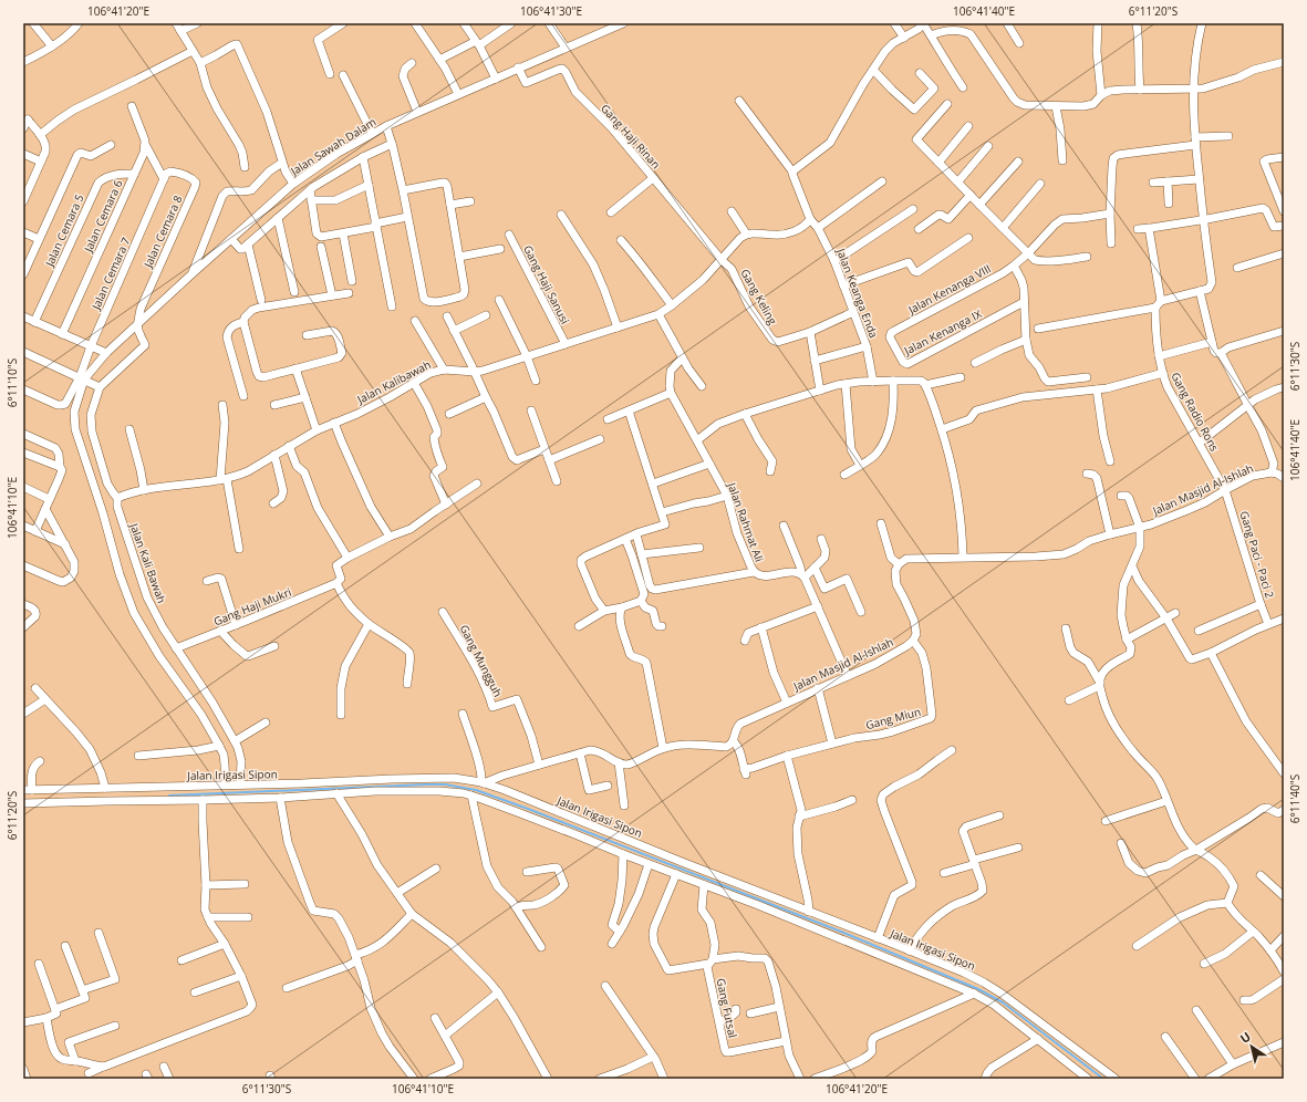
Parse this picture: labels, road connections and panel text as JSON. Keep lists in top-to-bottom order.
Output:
{
  "streets": {
    "street": [
      "Gang Haji Rinan",
      "Jalan Sawah Dalam",
      "Jalan Cemara 6",
      "Jalan Cemara 5",
      "Jalan Cemara 8",
      "Jalan Cemara 7",
      "Gang Haji Sanusi",
      "Jalan Kenanga VIII",
      "Jalan Keanga Enda",
      "Gang Keling",
      "Jalan Kenanga IX",
      "Jalan Kalibawah",
      "Gang Radio Rons",
      "Jalan Masjid Al-Ishlah",
      "Jalan Rahmat Ali",
      "Gang Paci - Paci 2",
      "Jalan Kali Bawah",
      "Gang Haji Mukri",
      "Gang Mungguh",
      "Gang Miun",
      "Jalan Irigasi Sipon",
      "Gang Futsal"
    ]
  },
  "crossings": [
    ["Gang Haji Rinan", "Jalan Sawah Dalam"],
    ["Gang Haji Rinan", "Gang Keling"],
    ["Gang Haji Rinan", "Jalan Kalibawah"],
    ["Jalan Sawah Dalam", "Jalan Cemara 8"],
    ["Jalan Sawah Dalam", "Jalan Cemara 7"],
    ["Jalan Sawah Dalam", "Jalan Kali Bawah"],
    ["Jalan Cemara 6", "Jalan Cemara 5"],
    ["Jalan Cemara 8", "Jalan Cemara 7"],
    ["Jalan Cemara 7", "Jalan Kali Bawah"],
    ["Gang Haji Sanusi", "Jalan Kalibawah"],
    ["Jalan Kenanga VIII", "Jalan Kenanga IX"],
    ["Jalan Keanga Enda", "Gang Keling"],
    ["Gang Keling", "Jalan Kalibawah"],
    ["Jalan Kalibawah", "Jalan Kali Bawah"],
    ["Gang Radio Rons", "Jalan Masjid Al-Ishlah"],
    ["Gang Radio Rons", "Gang Paci - Paci 2"],
    ["Jalan Masjid Al-Ishlah", "Gang Paci - Paci 2"],
    ["Jalan Masjid Al-Ishlah", "Gang Miun"],
    ["Jalan Kali Bawah", "Gang Haji Mukri"],
    ["Jalan Kali Bawah", "Jalan Irigasi Sipon"],
    ["Jalan Irigasi Sipon", "Gang Futsal"]
  ],
  "north": "top left",
  "coordinates": [
    "106°41'20\"E",
    "106°41'30\"E",
    "106°41'40\"E",
    "6°11'20\"S",
    "6°11'30\"S",
    "6°11'10\"S",
    "106°41'10\"E",
    "6°11'40\"S"
  ]
}
